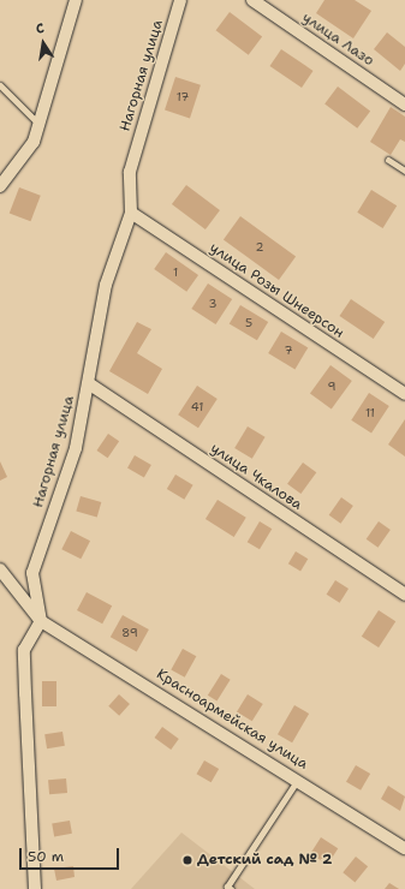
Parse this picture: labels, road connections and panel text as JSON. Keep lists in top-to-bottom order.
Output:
{
  "streets": {
    "street": [
      "улица Лазо",
      "Нагорная улица",
      "улица Розы Шнеерсон",
      "улица Чкалова",
      "Красноармейская улица"
    ]
  },
  "crossings": [
    ["Нагорная улица", "улица Розы Шнеерсон"],
    ["Нагорная улица", "улица Чкалова"],
    ["Нагорная улица", "Красноармейская улица"]
  ],
  "places": ["Детский сад № 2"],
  "house_numbers": [
    "17",
    "2",
    "1",
    "3",
    "5",
    "7",
    "9",
    "41",
    "11",
    "89"
  ],
  "scale_bar": "50 m",
  "north": "top"
}
